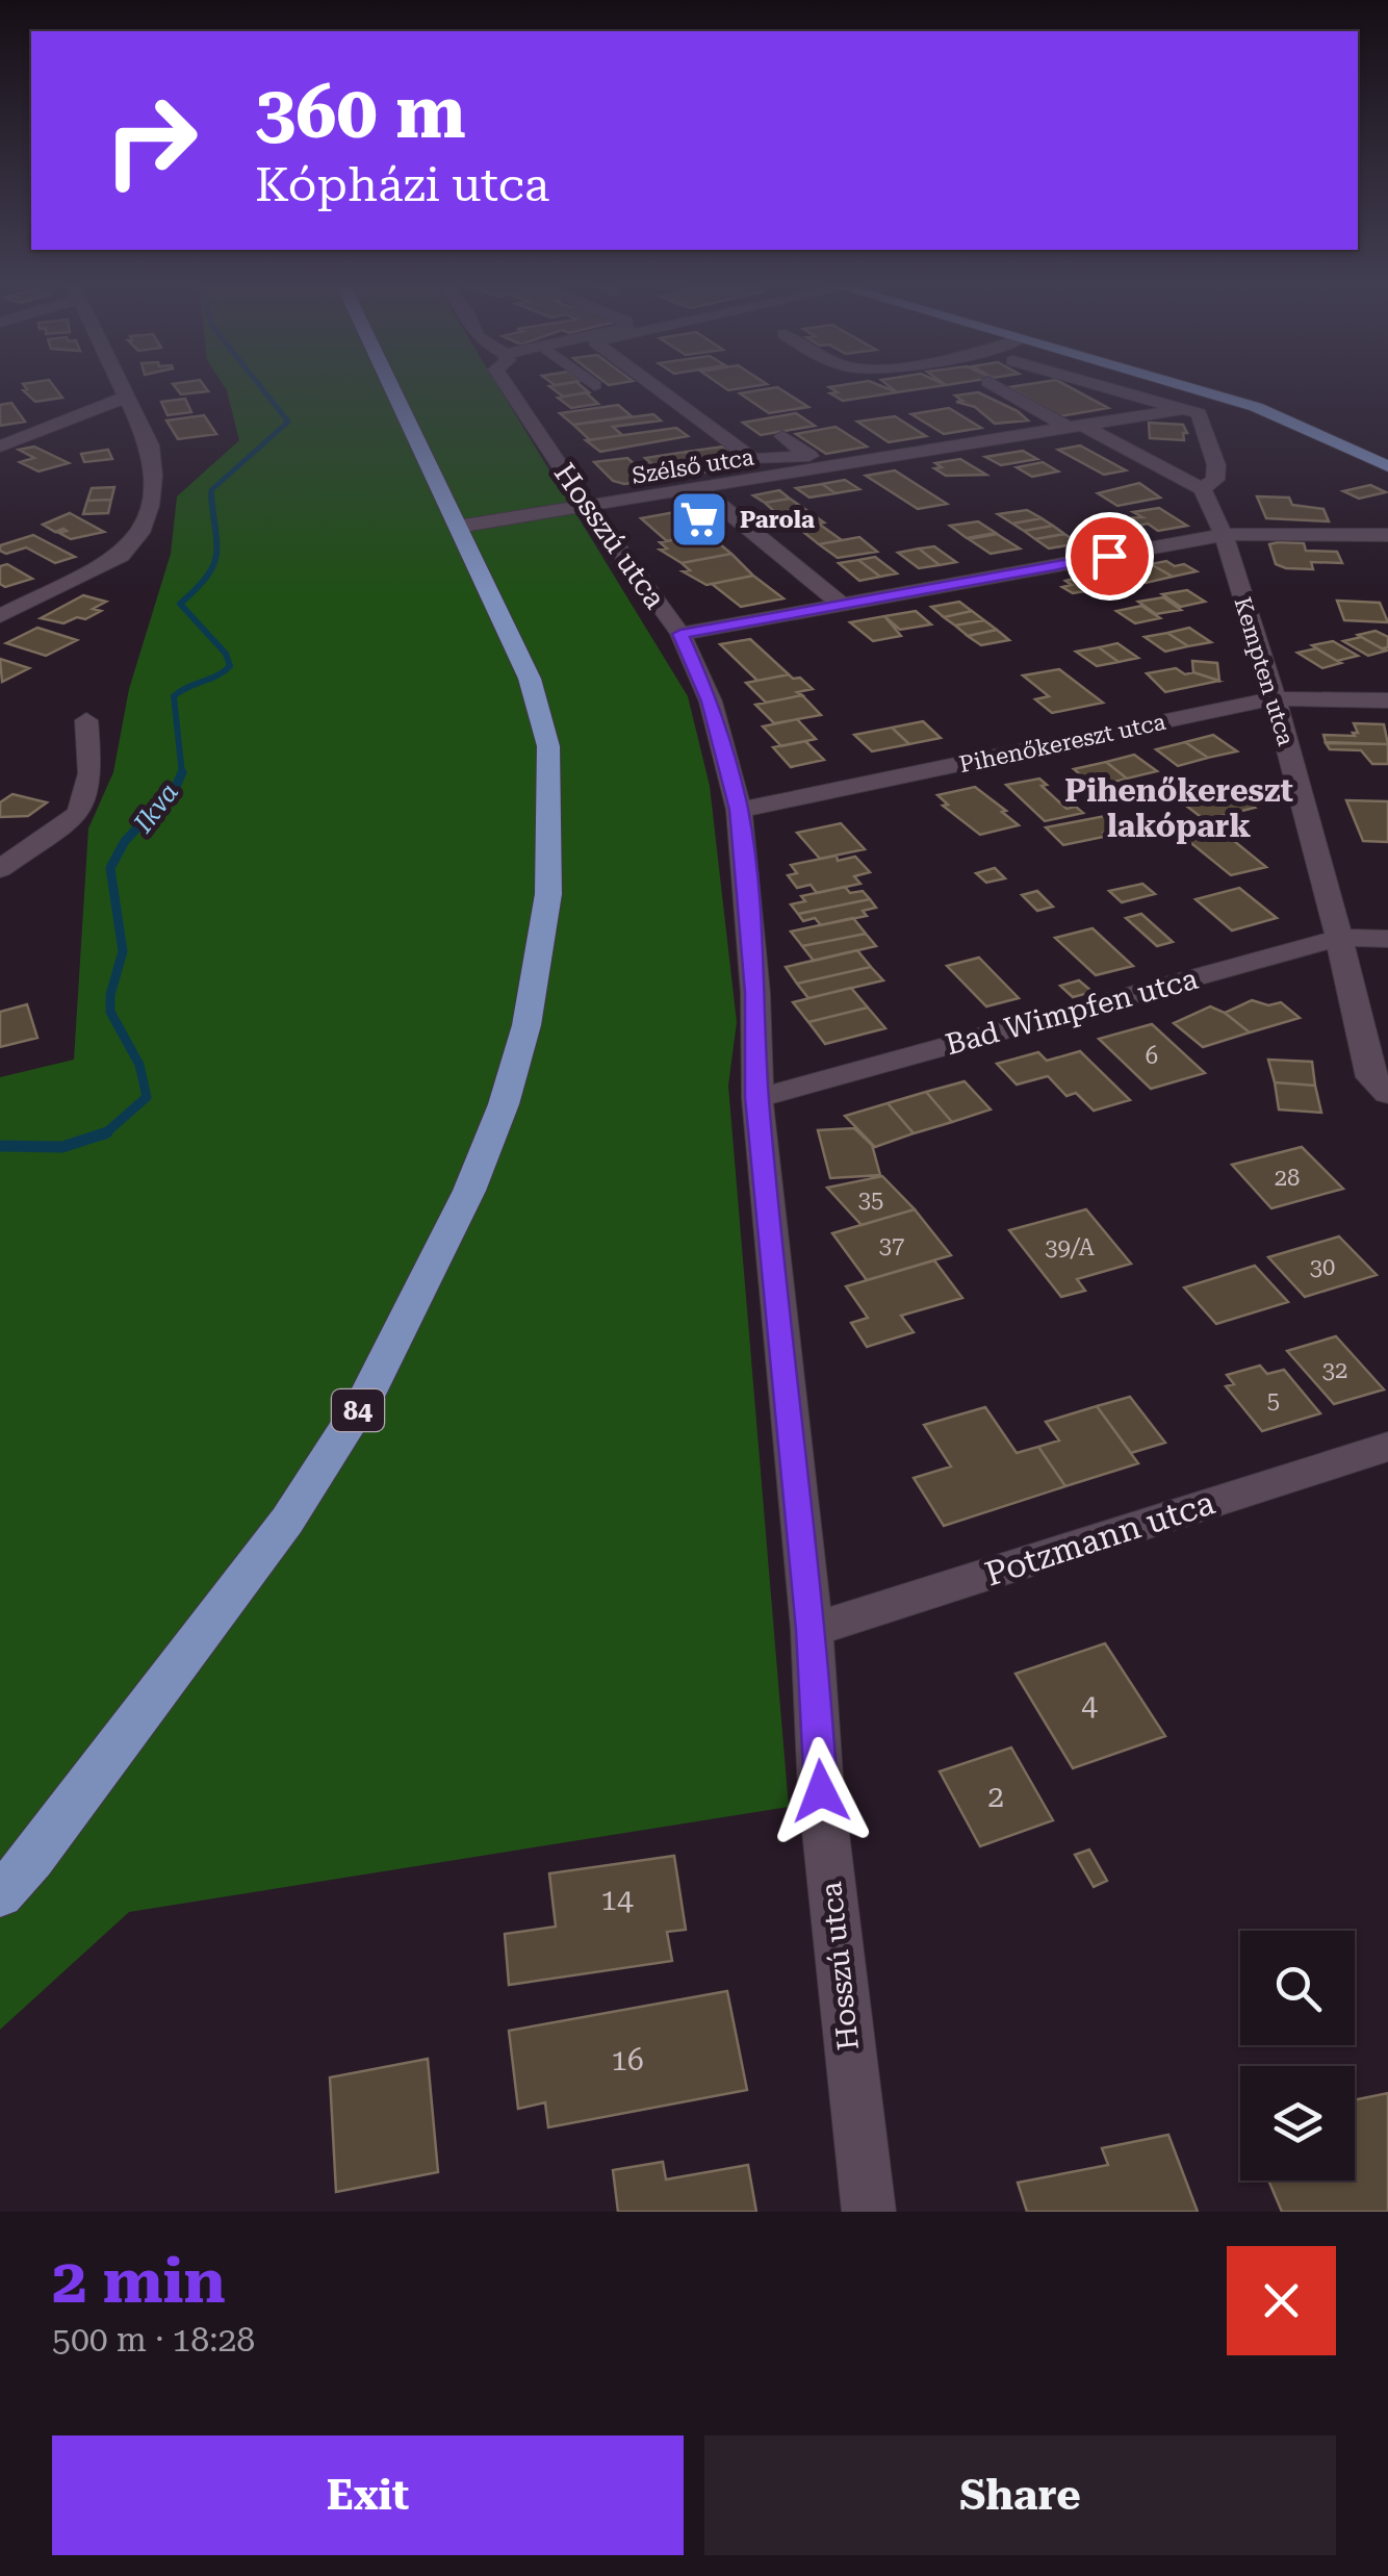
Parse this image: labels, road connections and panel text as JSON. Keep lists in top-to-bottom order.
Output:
{
  "streets": {
    "main road": ["84"],
    "street": [
      "Szélső utca",
      "Hosszú utca",
      "Kempten utca",
      "Pihenőkereszt utca",
      "Bad Wimpfen utca",
      "Potzmann utca"
    ]
  },
  "crossings": [
    ["Szélső utca", "Hosszú utca"],
    ["Szélső utca", "84"],
    ["Hosszú utca", "Pihenőkereszt utca"],
    ["Hosszú utca", "Bad Wimpfen utca"],
    ["Hosszú utca", "Potzmann utca"],
    ["Kempten utca", "Pihenőkereszt utca"],
    ["Kempten utca", "Bad Wimpfen utca"]
  ],
  "districts": ["Pihenőkereszt lakópark"],
  "water": ["Ikva"],
  "places": {
    "supermarket": ["Parola"]
  },
  "house_numbers": [
    "6",
    "28",
    "35",
    "37",
    "39/A",
    "30",
    "32",
    "5",
    "4",
    "2",
    "14",
    "16"
  ],
  "page": {
    "turn": ["360 m", "Kópházi utca"],
    "heading": ["2 min", "500 m · 18:28"],
    "buttons": ["Exit", "Share"]
  }
}
